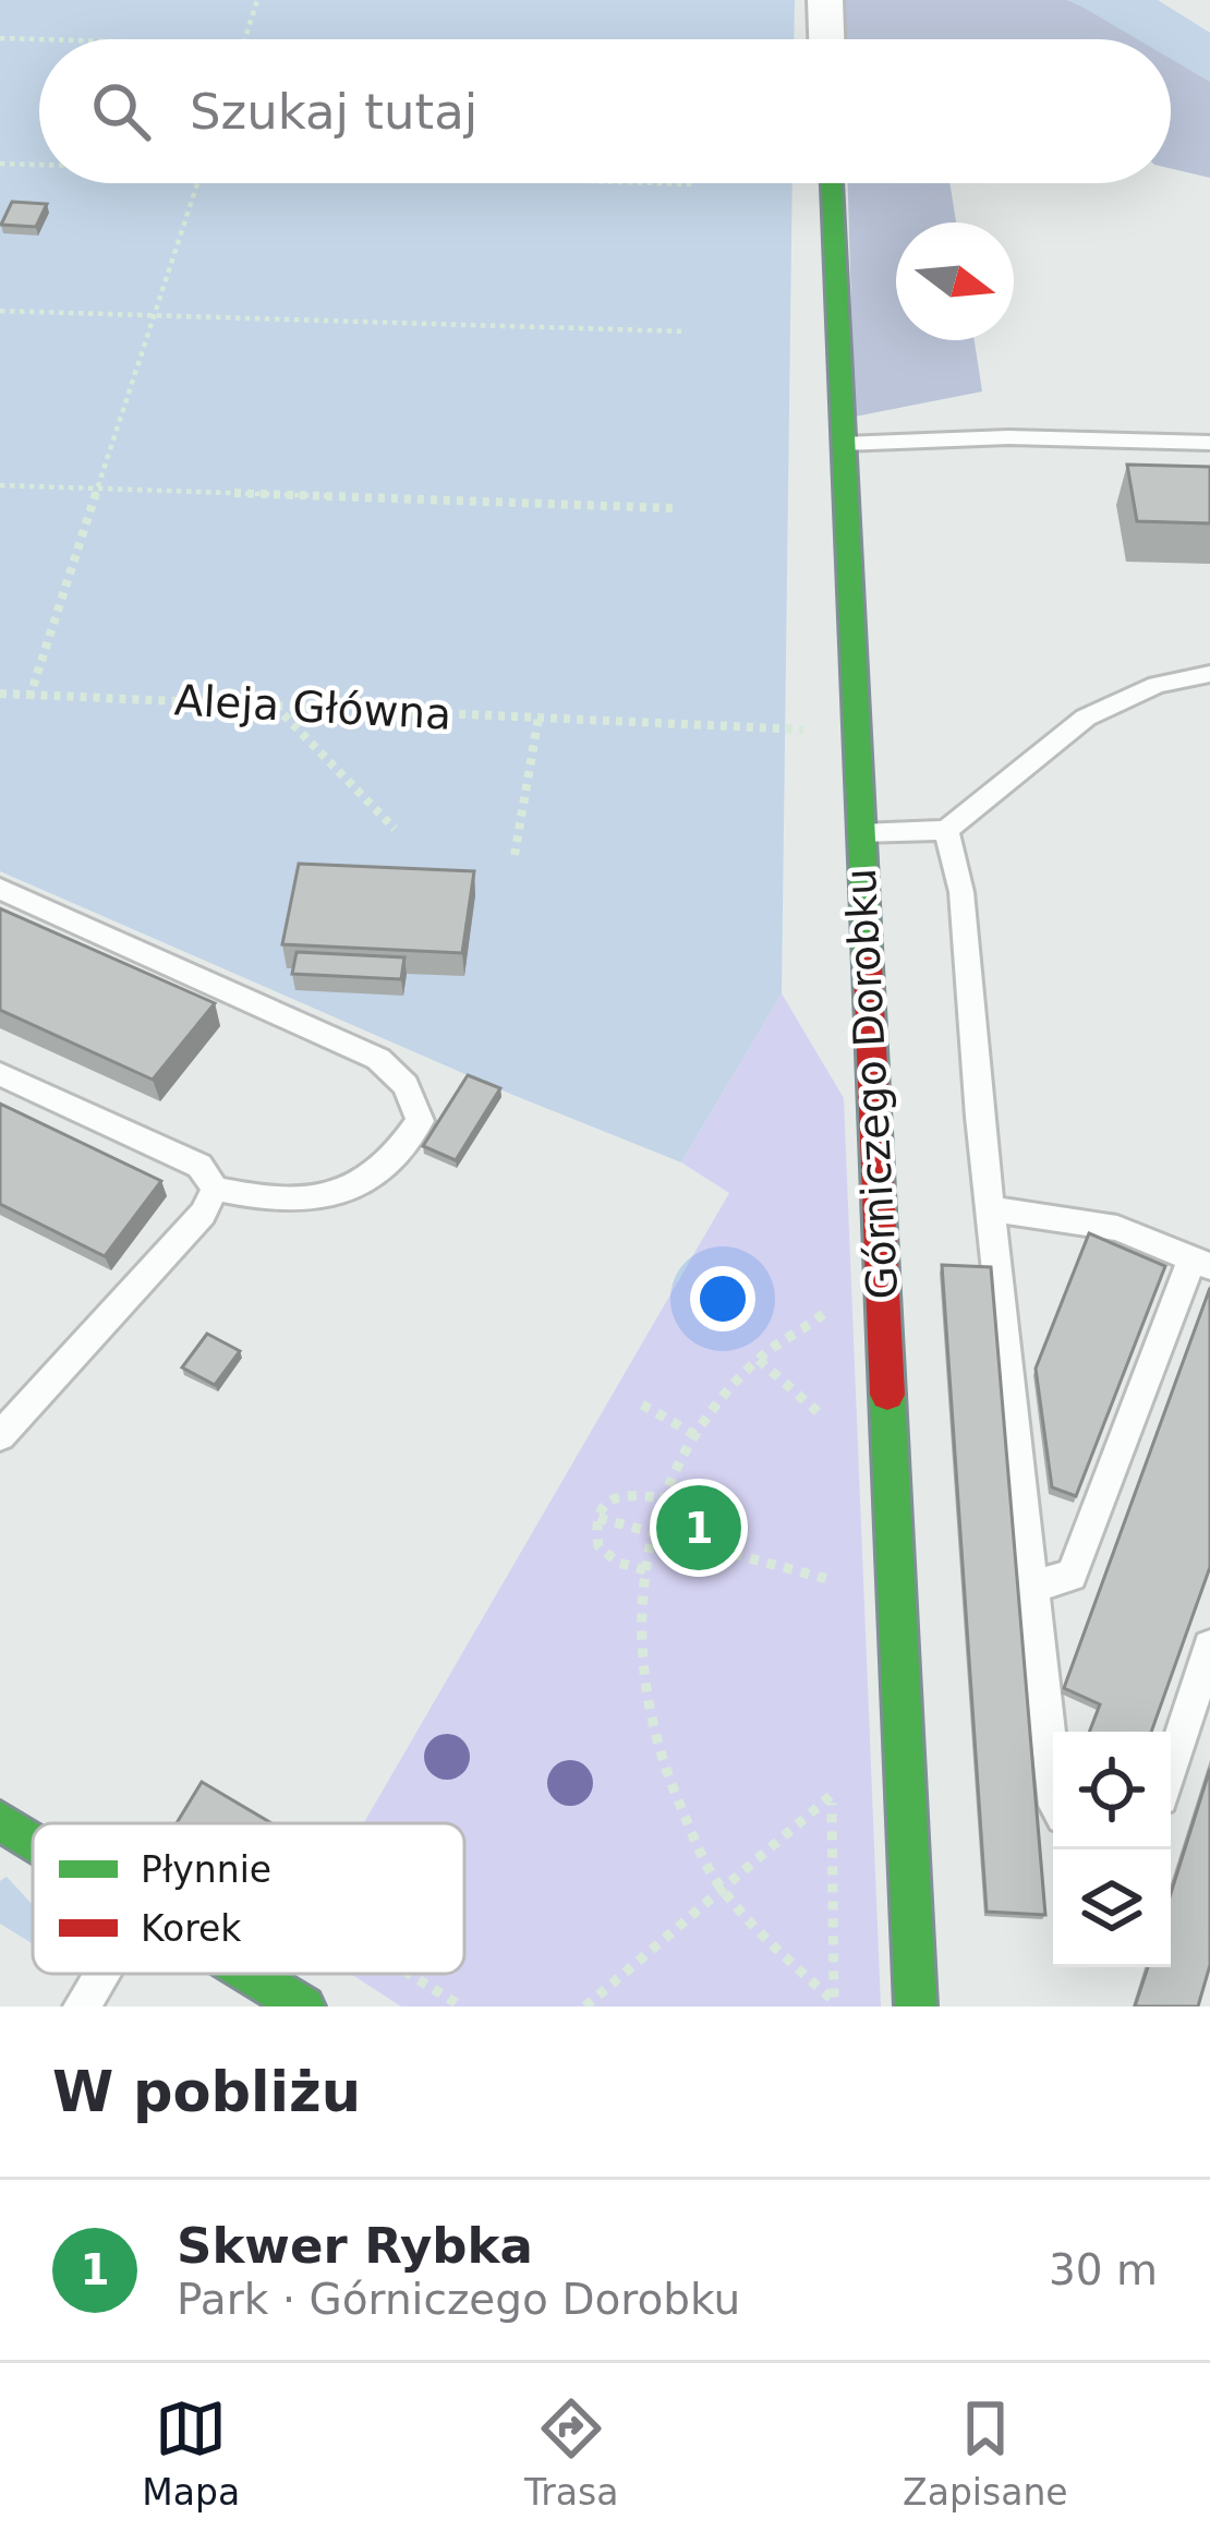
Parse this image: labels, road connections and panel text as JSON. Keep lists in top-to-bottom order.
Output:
{
  "streets": {
    "street": ["Górniczego Dorobku"],
    "path": ["Aleja Główna"]
  },
  "legend": ["Płynnie", "Korek"],
  "north": "right",
  "page": {
    "search": "Szukaj tutaj",
    "pins": "1",
    "heading": "W pobliżu",
    "list": [
      {
        "mark": "1",
        "name": "Skwer Rybka",
        "note": "Park · Górniczego Dorobku",
        "value": "30 m"
      }
    ],
    "nav": ["Mapa", "Trasa", "Zapisane"]
  }
}
